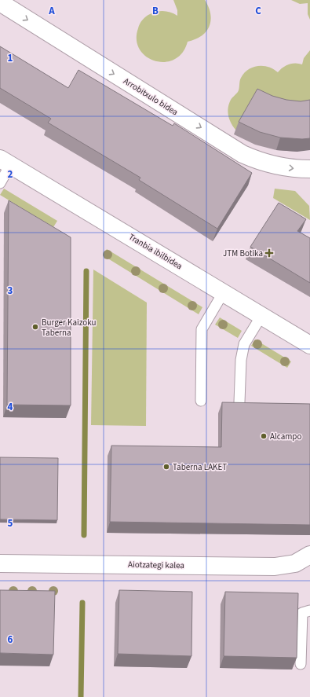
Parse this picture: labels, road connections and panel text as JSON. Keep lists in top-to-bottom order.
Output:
{
  "streets": {
    "street": ["Arrobitxulo bidea", "Tranbia ibilbidea", "Aiotzategi kalea"]
  },
  "one_way": ["Arrobitxulo bidea"],
  "places": {
    "health": ["JTM Botika"],
    "other": ["Burger Kaizoku Taberna", "Alcampo", "Taberna LAKET"]
  },
  "grid": {
    "columns": ["A", "B", "C"],
    "rows": [
      "1",
      "2",
      "3",
      "4",
      "5",
      "6"
    ]
  }
}
